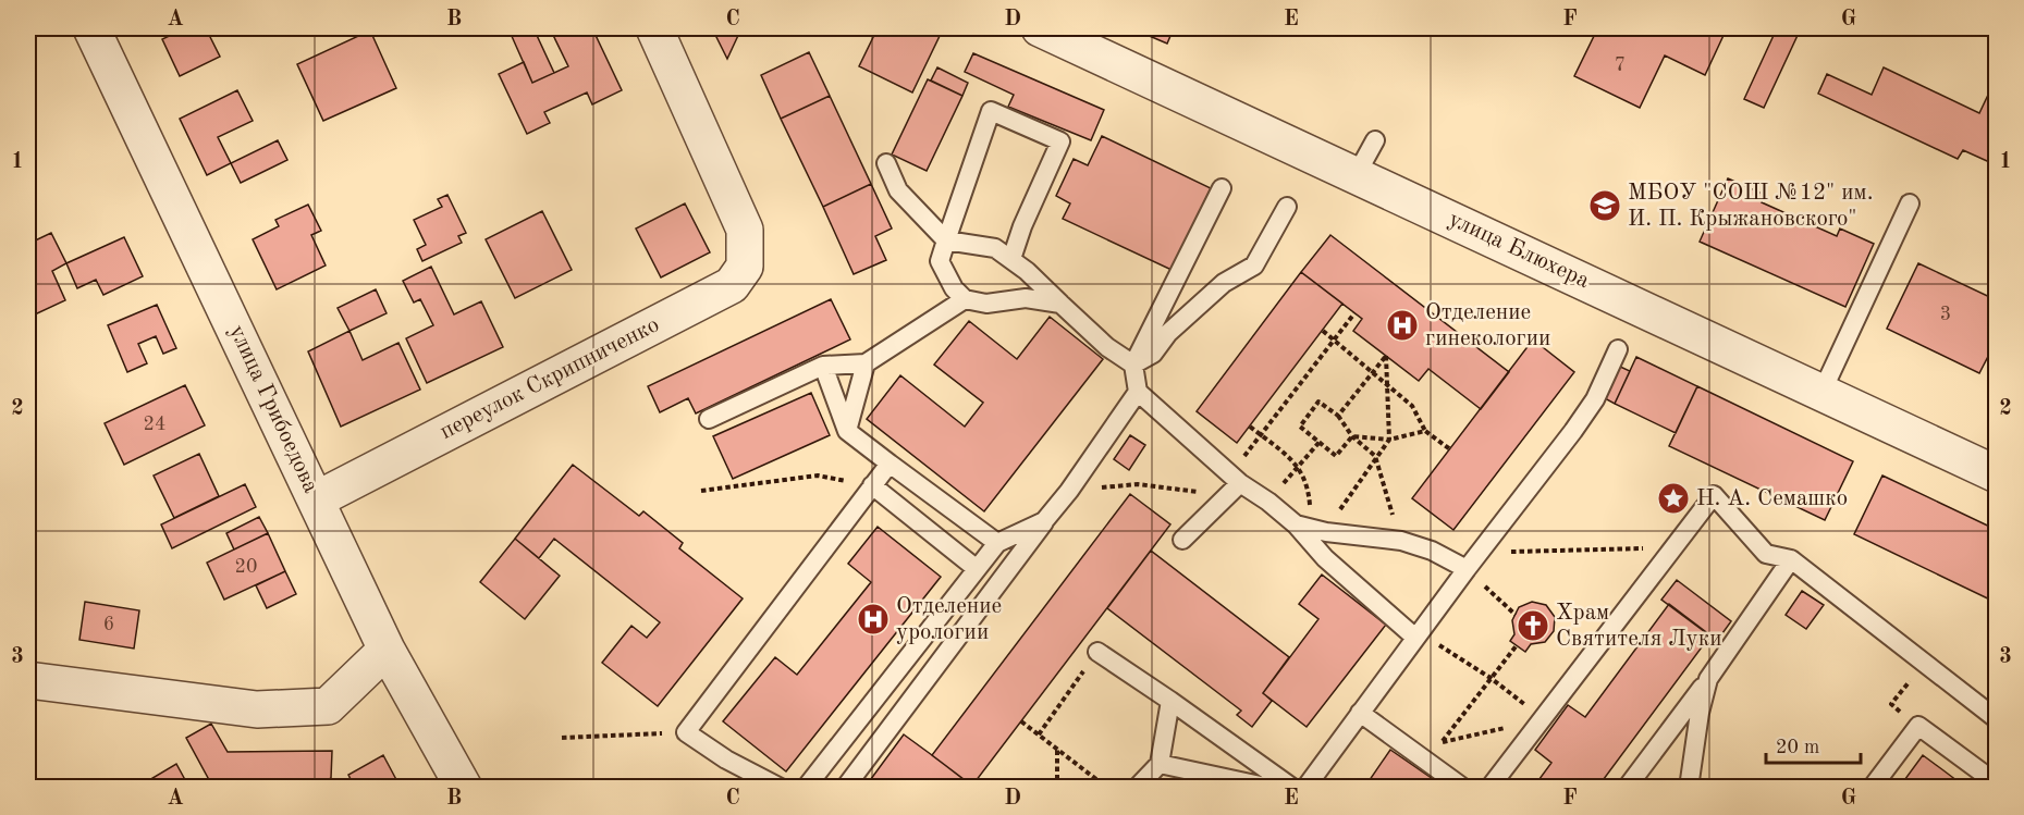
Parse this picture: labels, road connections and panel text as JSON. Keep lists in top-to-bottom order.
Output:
{
  "streets": {
    "street": ["улица Блюхера", "переулок Скрипниченко", "улица Грибоедова"]
  },
  "crossings": [
    ["переулок Скрипниченко", "улица Грибоедова"]
  ],
  "places": {
    "school or university": ["МБОУ \"СОШ №12\" им. И. П. Крыжановского\""],
    "hospital": ["Отделение гинекологии", "Отделение урологии"],
    "place": ["Н. А. Семашко"],
    "church": ["Храм Святителя Луки"]
  },
  "house_numbers": [
    "7",
    "3",
    "24",
    "20",
    "6"
  ],
  "scale_bar": "20 m",
  "grid": {
    "columns": [
      "A",
      "B",
      "C",
      "D",
      "E",
      "F",
      "G"
    ],
    "rows": ["1", "2", "3"]
  }
}
